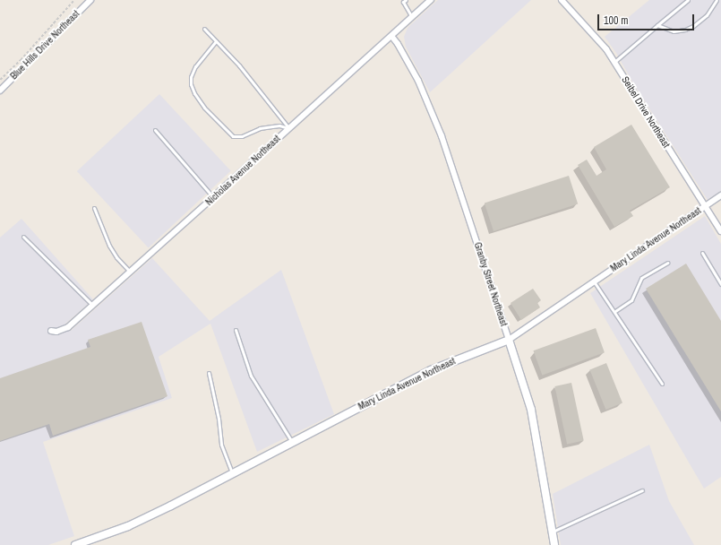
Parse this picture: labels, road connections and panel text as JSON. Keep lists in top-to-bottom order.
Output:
{
  "streets": {
    "street": [
      "Blue Hills Drive Northeast",
      "Seibel Drive Northeast",
      "Nicholas Avenue Northeast",
      "Mary Linda Avenue Northeast",
      "Granby Street Northeast"
    ]
  },
  "crossings": [
    ["Seibel Drive Northeast", "Mary Linda Avenue Northeast"],
    ["Nicholas Avenue Northeast", "Granby Street Northeast"],
    ["Mary Linda Avenue Northeast", "Granby Street Northeast"]
  ],
  "scale_bar": "100 m"
}
